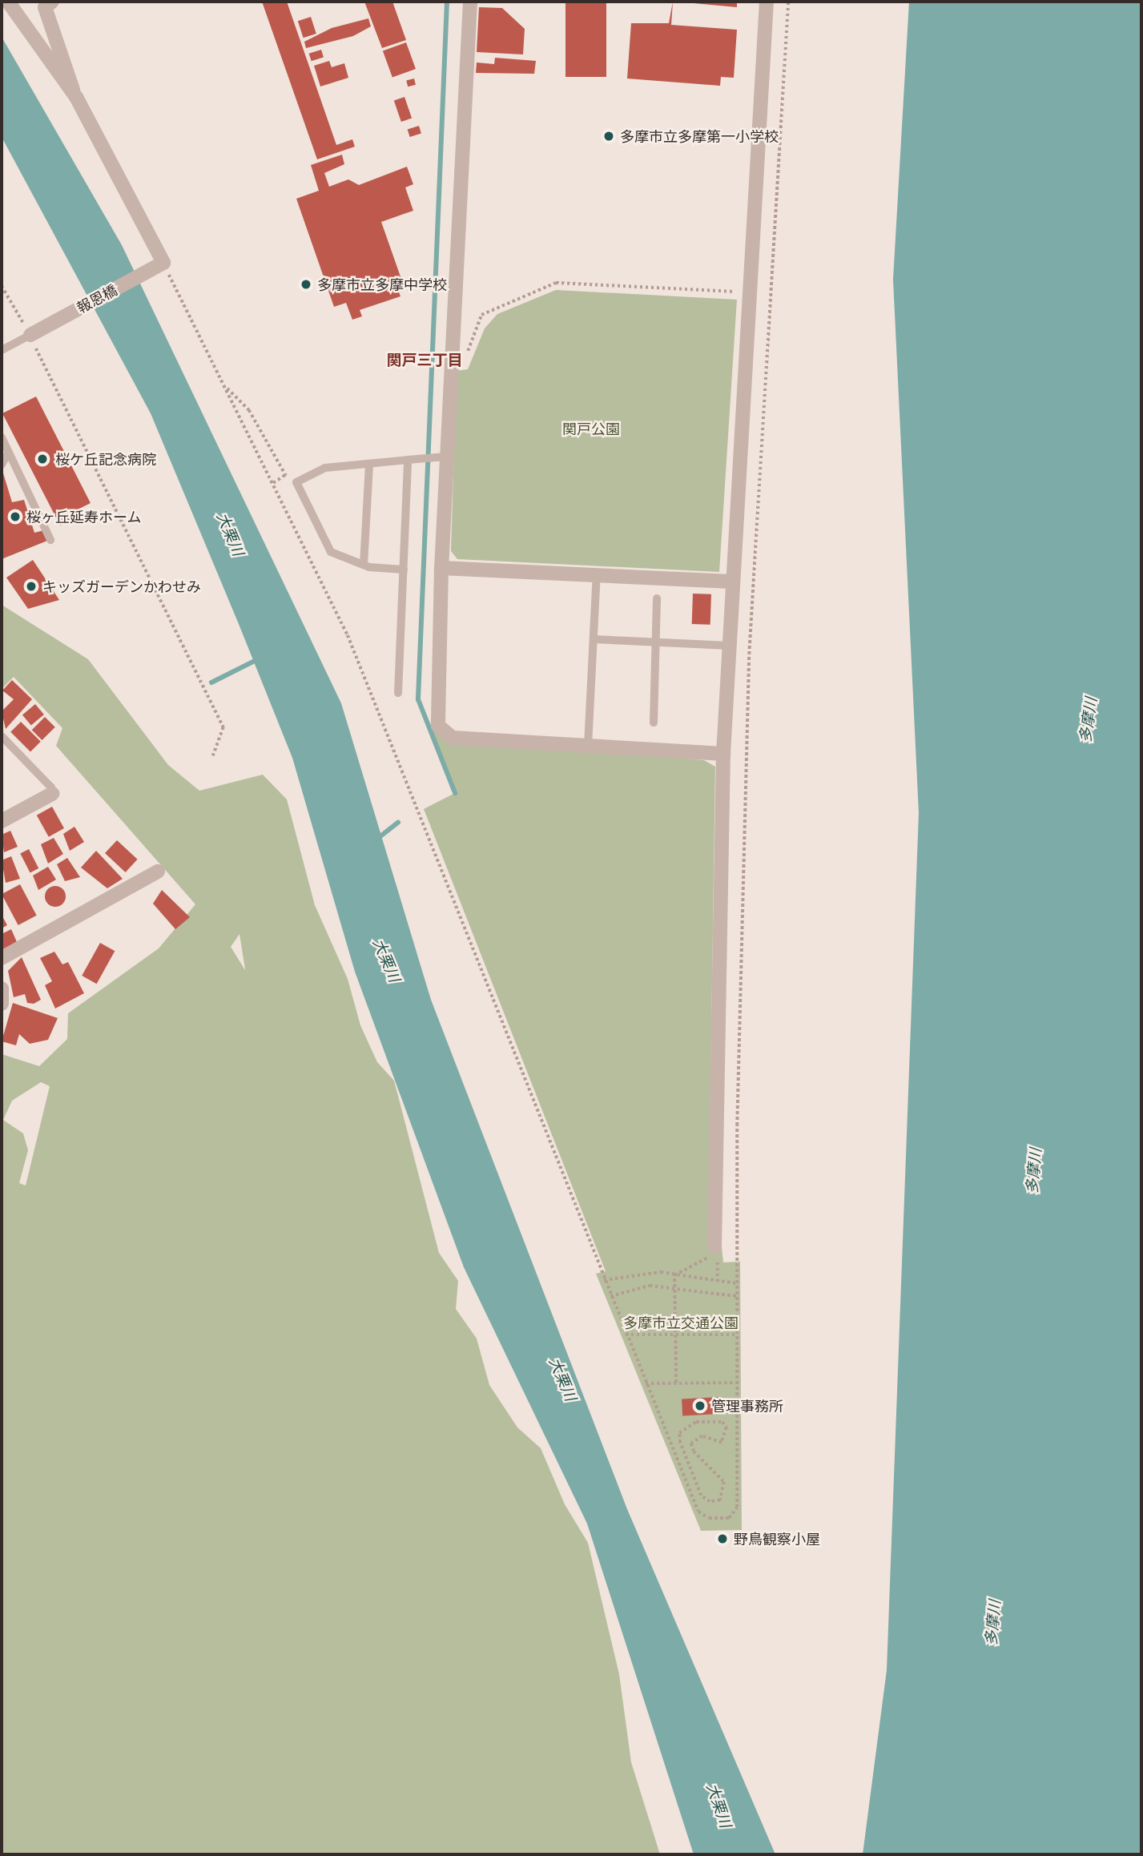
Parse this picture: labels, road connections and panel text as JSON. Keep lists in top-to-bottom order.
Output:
{
  "streets": {
    "street": ["報恩橋"]
  },
  "districts": ["関戸三丁目"],
  "water": ["大栗川", "多摩川"],
  "parks": ["関戸公園", "多摩市立交通公園"],
  "places": [
    "多摩市立多摩第一小学校",
    "多摩市立多摩中学校",
    "桜ケ丘記念病院",
    "桜ヶ丘延寿ホーム",
    "キッズガーデンかわせみ",
    "管理事務所",
    "野鳥観察小屋"
  ]
}
